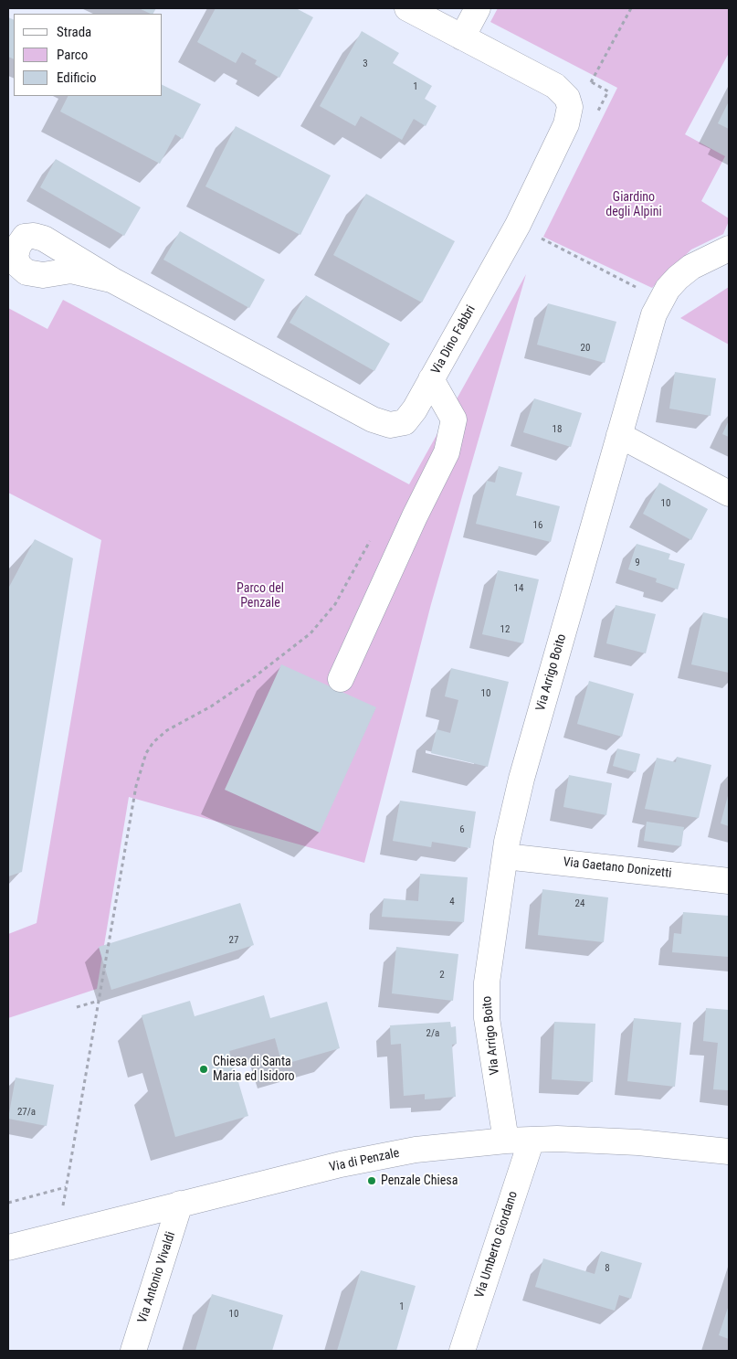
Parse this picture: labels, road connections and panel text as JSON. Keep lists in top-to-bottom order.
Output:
{
  "streets": {
    "street": [
      "Via Dino Fabbri",
      "Via Arrigo Boito",
      "Via Gaetano Donizetti",
      "Via di Penzale",
      "Via Umberto Giordano",
      "Via Antonio Vivaldi"
    ]
  },
  "crossings": [
    ["Via Arrigo Boito", "Via Gaetano Donizetti"],
    ["Via Arrigo Boito", "Via di Penzale"],
    ["Via di Penzale", "Via Umberto Giordano"],
    ["Via di Penzale", "Via Antonio Vivaldi"]
  ],
  "parks": ["Giardino degli Alpini", "Parco del Penzale"],
  "places": ["Chiesa di Santa Maria ed Isidoro", "Penzale Chiesa"],
  "house_numbers": [
    "3",
    "1",
    "20",
    "18",
    "10",
    "16",
    "9",
    "14",
    "12",
    "10",
    "6",
    "4",
    "24",
    "27",
    "2",
    "2/a",
    "27/a",
    "8",
    "1",
    "10"
  ],
  "legend": ["Strada", "Parco", "Edificio"]
}
